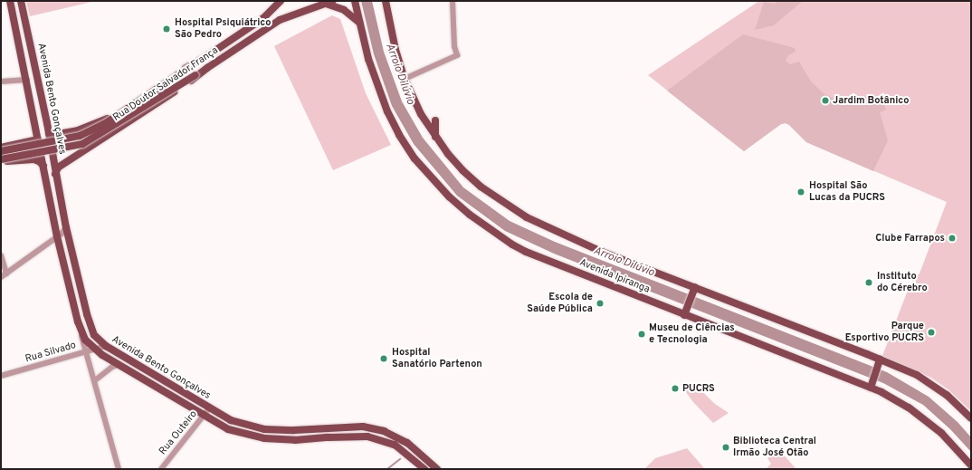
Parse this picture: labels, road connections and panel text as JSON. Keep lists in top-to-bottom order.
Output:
{
  "streets": {
    "main road": ["Rua Doutor Salvador França", "Avenida Bento Gonçalves", "Avenida Ipiranga"],
    "street": ["Rua Silvado", "Rua Outeiro"]
  },
  "crossings": [
    ["Rua Doutor Salvador França", "Avenida Bento Gonçalves"],
    ["Avenida Bento Gonçalves", "Rua Silvado"],
    ["Avenida Bento Gonçalves", "Rua Outeiro"]
  ],
  "water": ["Arroio Dilúvio"],
  "places": [
    "Hospital Psiquiátrico São Pedro",
    "Jardim Botânico",
    "Hospital São Lucas da PUCRS",
    "Clube Farrapos",
    "Instituto do Cérebro",
    "Escola de Saúde Pública",
    "Parque Esportivo PUCRS",
    "Museu de Ciências e Tecnologia",
    "Hospital Sanatório Partenon",
    "PUCRS",
    "Biblioteca Central Irmão José Otão"
  ]
}
